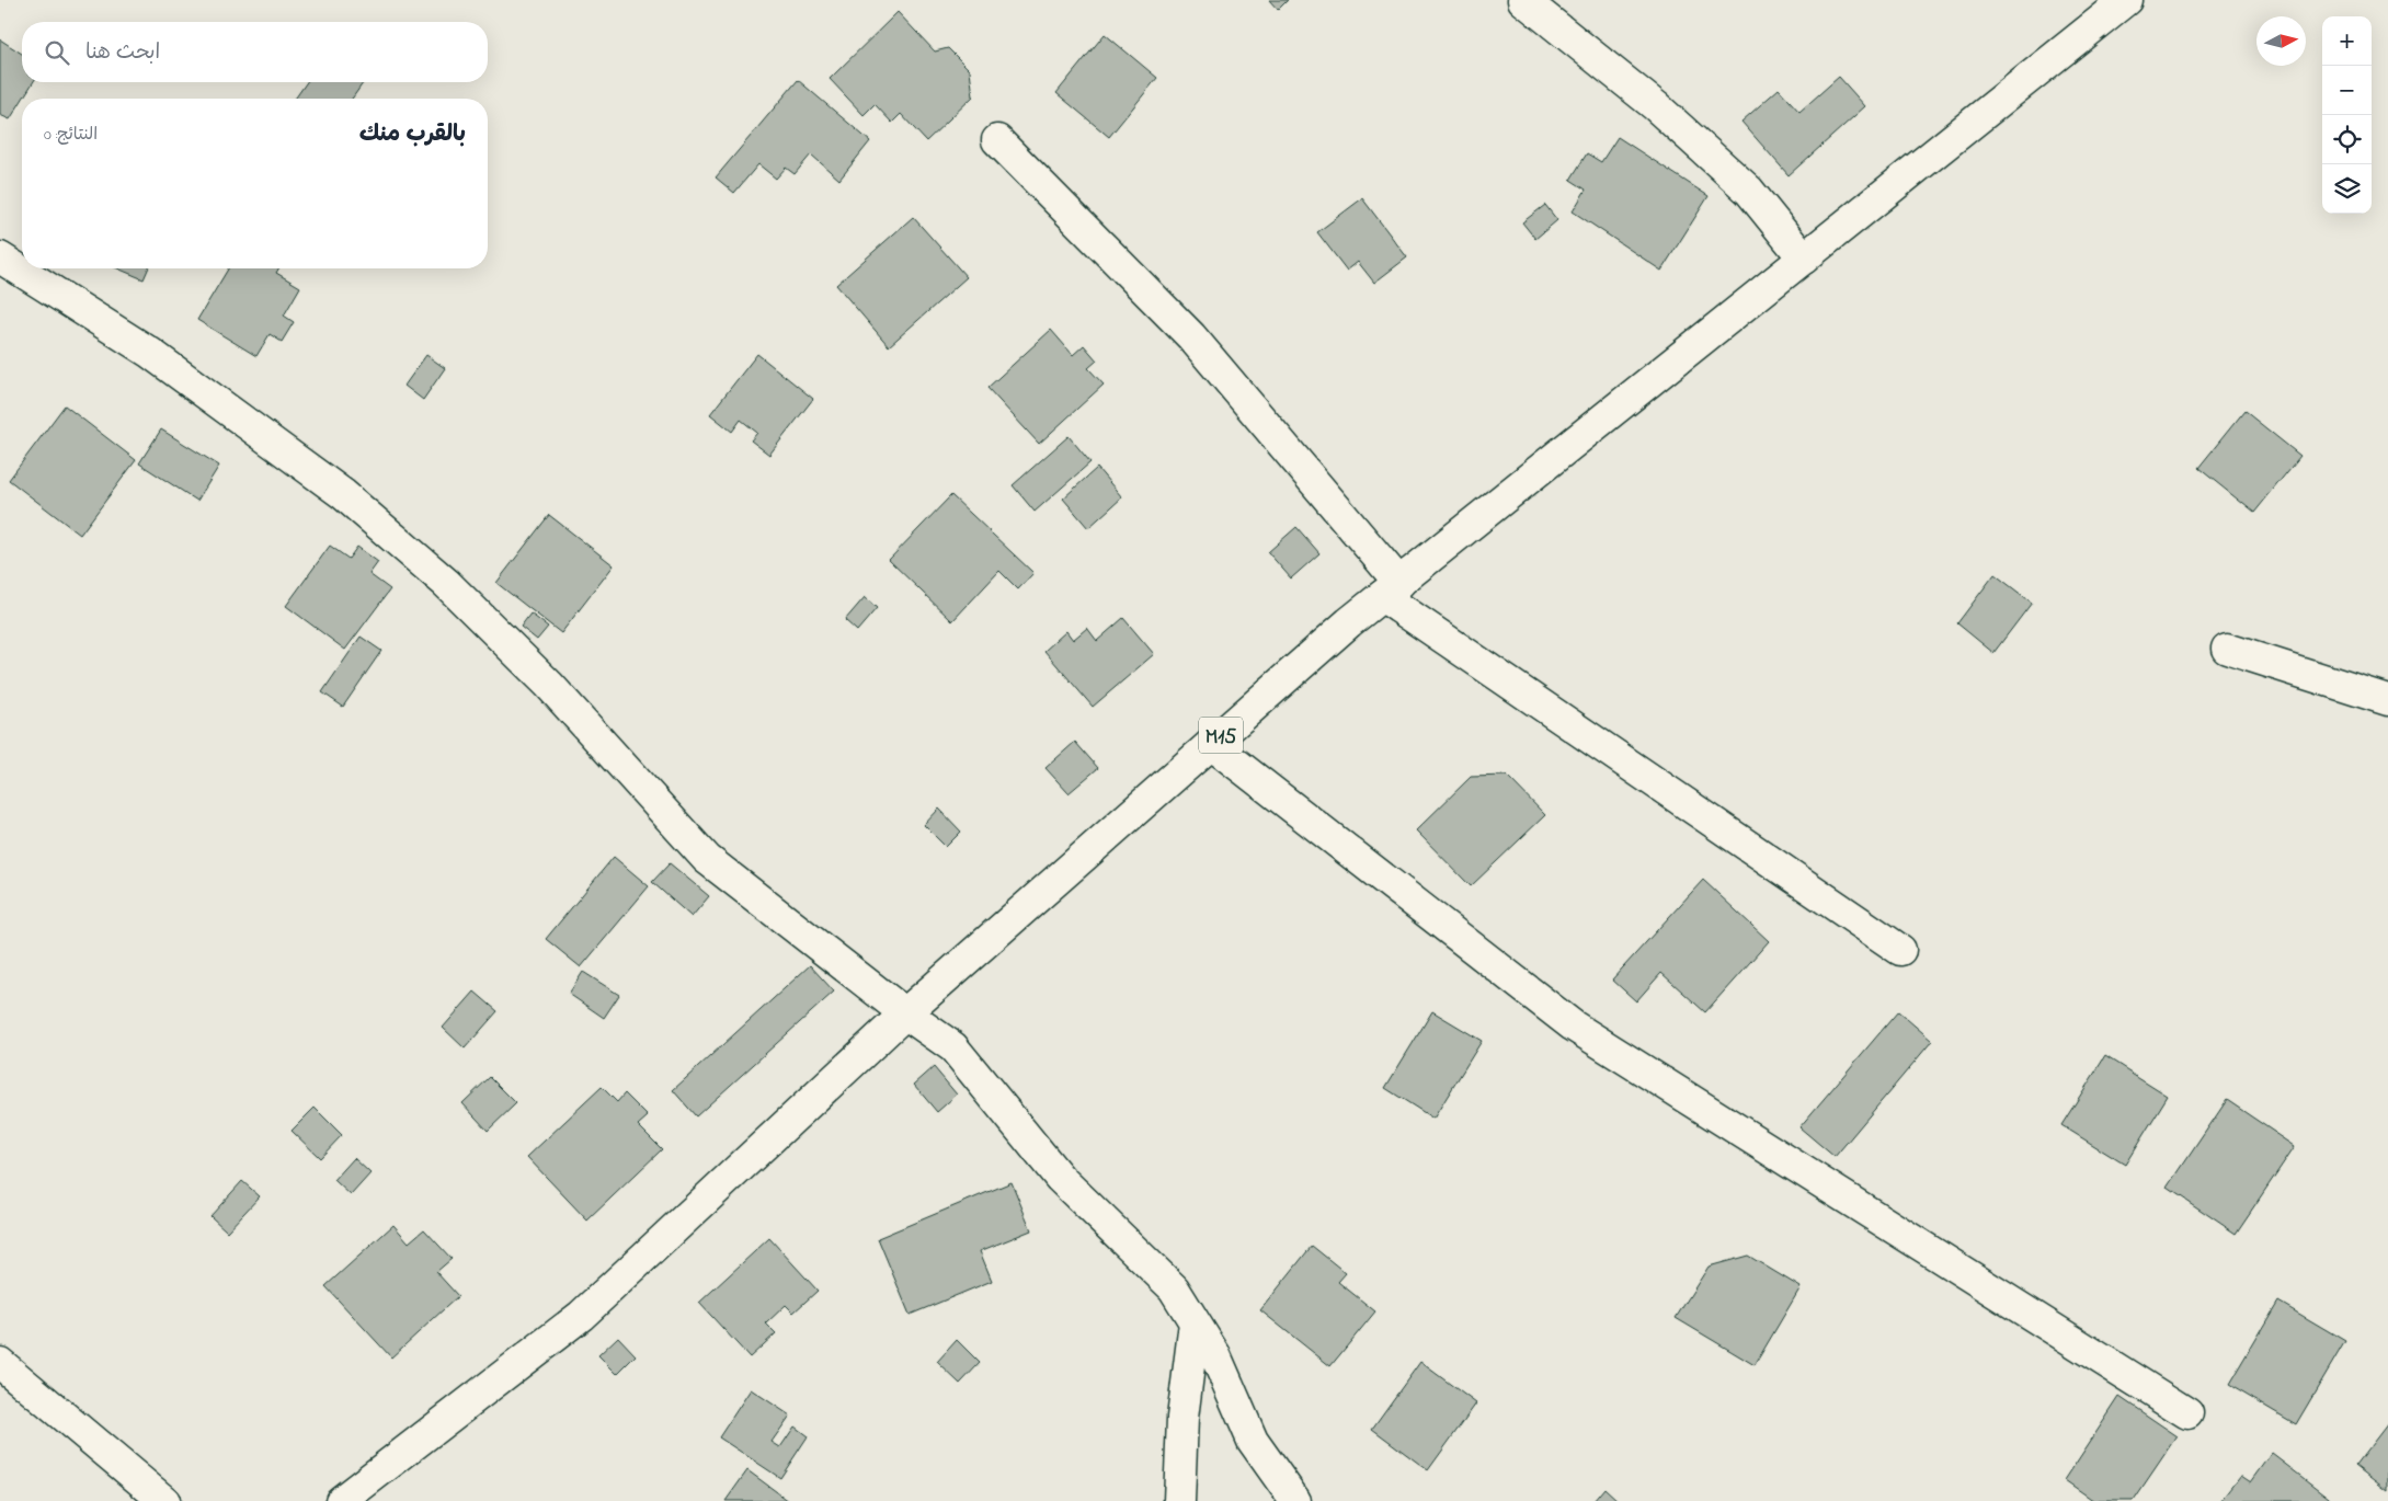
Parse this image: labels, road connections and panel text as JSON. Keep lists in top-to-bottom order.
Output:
{
  "streets": {
    "main road": ["M15"]
  },
  "north": "right",
  "page": {
    "map_buttons": ["+", "−"],
    "search": "ابحث هنا",
    "heading": ["بالقرب منك", "النتائج: 0"]
  }
}
